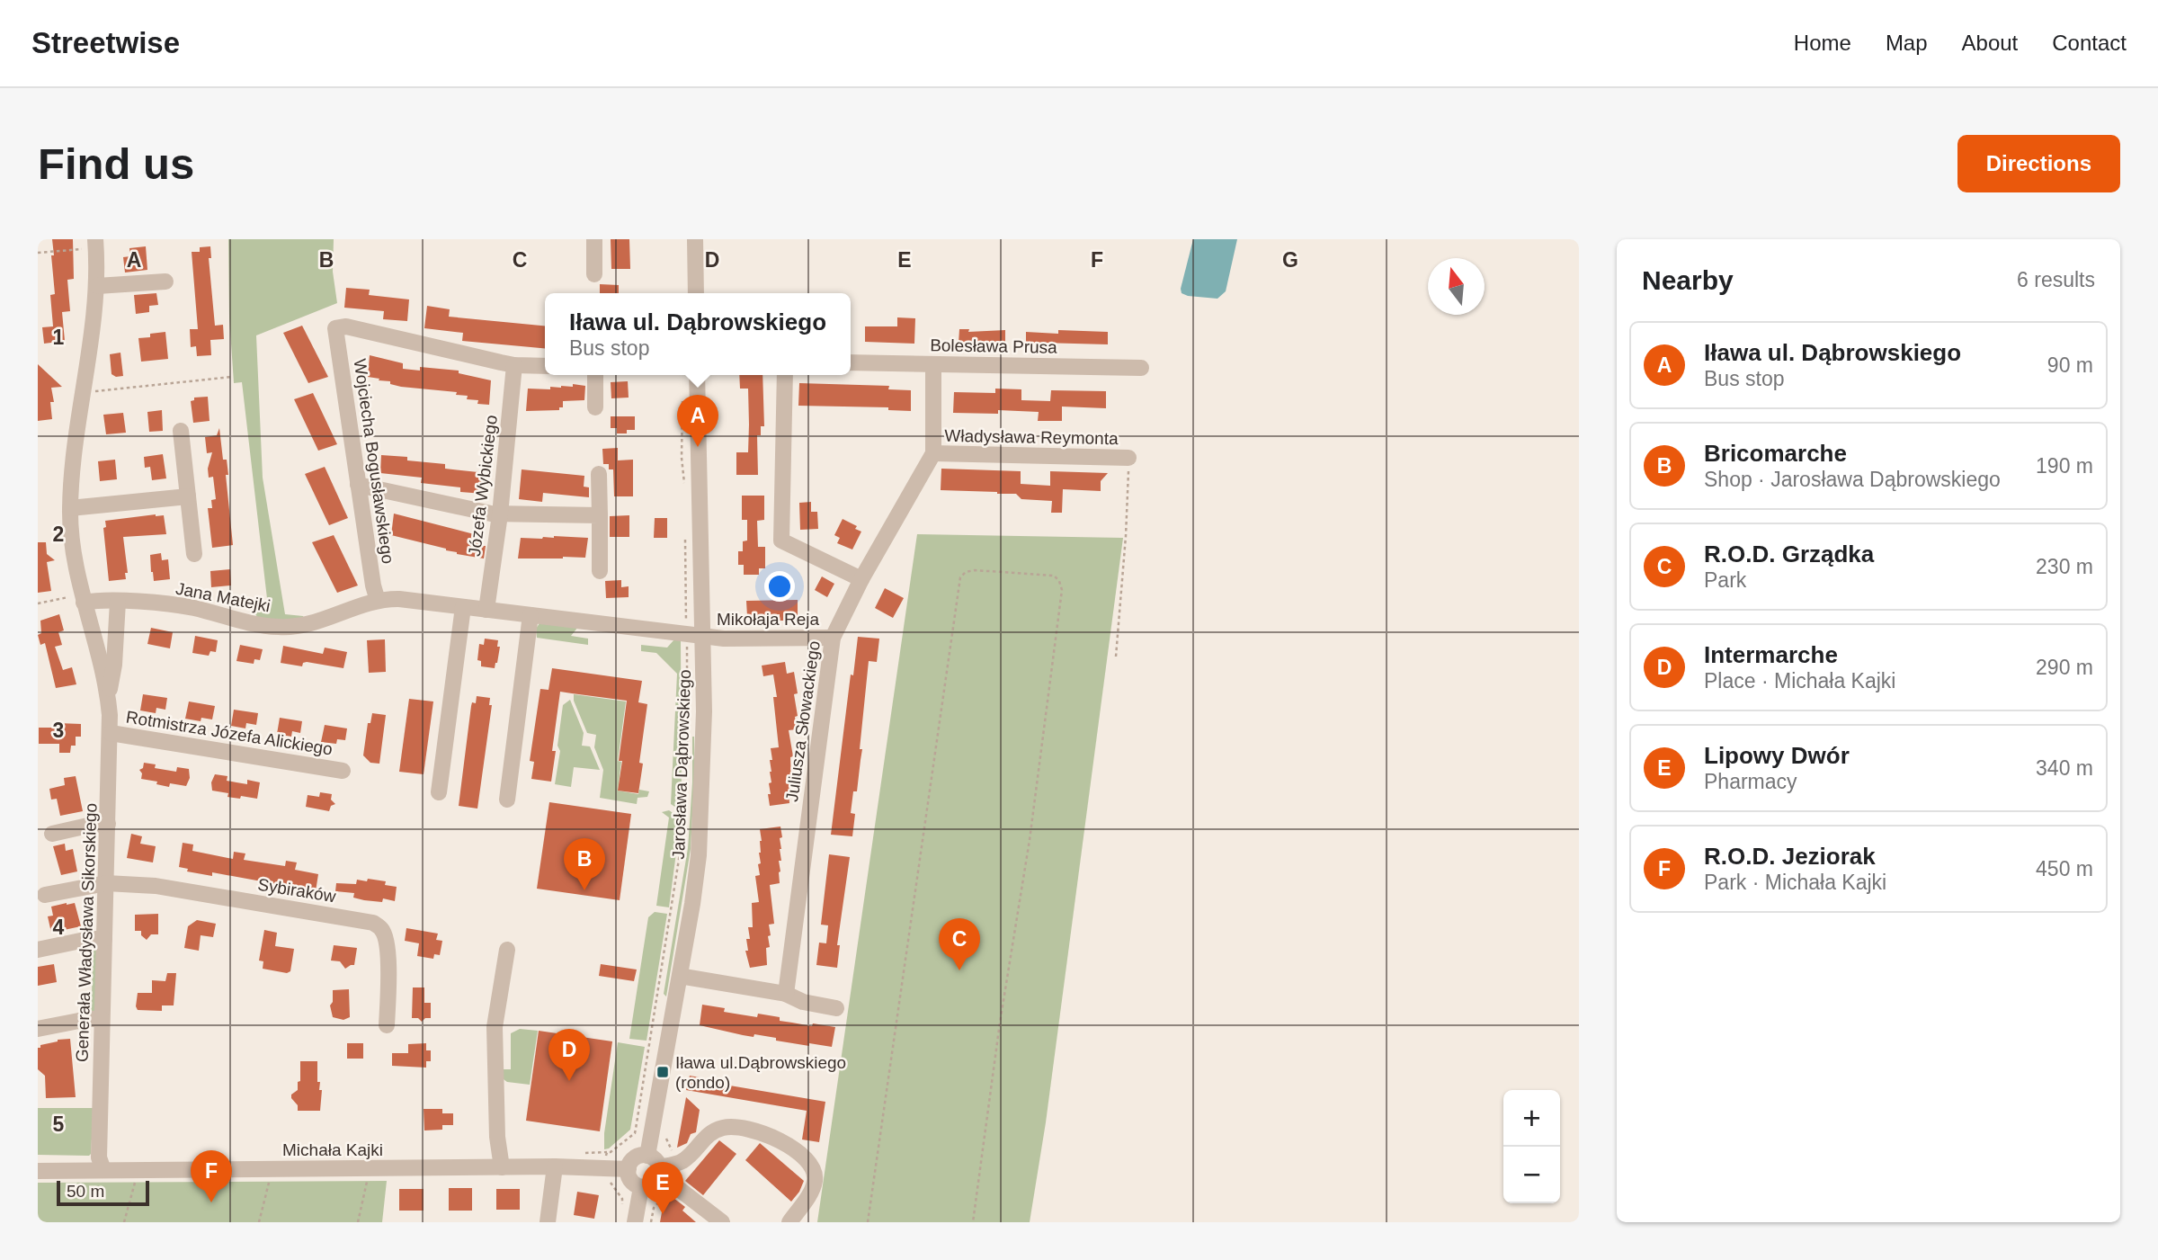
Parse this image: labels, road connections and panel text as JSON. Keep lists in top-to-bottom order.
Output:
{
  "streets": {
    "street": [
      "Bolesława Prusa",
      "Władysława Reymonta",
      "Wojciecha Bogusławskiego",
      "Józefa Wybickiego",
      "Jana Matejki",
      "Mikołaja Reja",
      "Juliusza Słowackiego",
      "Rotmistrza Józefa Alickiego",
      "Jarosława Dąbrowskiego",
      "Sybiraków",
      "Generała Władysława Sikorskiego",
      "Michała Kajki"
    ]
  },
  "crossings": [
    ["Bolesława Prusa", "Juliusza Słowackiego"],
    ["Władysława Reymonta", "Juliusza Słowackiego"],
    ["Wojciecha Bogusławskiego", "Józefa Wybickiego"],
    ["Wojciecha Bogusławskiego", "Jana Matejki"],
    ["Józefa Wybickiego", "Jana Matejki"],
    ["Jana Matejki", "Mikołaja Reja"],
    ["Jana Matejki", "Jarosława Dąbrowskiego"],
    ["Jana Matejki", "Generała Władysława Sikorskiego"],
    ["Mikołaja Reja", "Juliusza Słowackiego"],
    ["Mikołaja Reja", "Jarosława Dąbrowskiego"],
    ["Rotmistrza Józefa Alickiego", "Generała Władysława Sikorskiego"],
    ["Jarosława Dąbrowskiego", "Michała Kajki"],
    ["Sybiraków", "Generała Władysława Sikorskiego"],
    ["Generała Władysława Sikorskiego", "Michała Kajki"]
  ],
  "places": {
    "transit": ["Iława ul.Dąbrowskiego (rondo)"]
  },
  "scale_bar": "50 m",
  "north": "top",
  "page": {
    "header": "Streetwise",
    "nav": [
      "Home",
      "Map",
      "About",
      "Contact"
    ],
    "buttons": "Directions",
    "title": "Find us",
    "heading": ["Nearby", "6 results"],
    "popup": ["Iława ul. Dąbrowskiego", "Bus stop"],
    "list": [
      {
        "mark": "A",
        "name": "Iława ul. Dąbrowskiego",
        "note": "Bus stop",
        "value": "90 m"
      },
      {
        "mark": "B",
        "name": "Bricomarche",
        "note": "Shop · Jarosława Dąbrowskiego",
        "value": "190 m"
      },
      {
        "mark": "C",
        "name": "R.O.D. Grządka",
        "note": "Park",
        "value": "230 m"
      },
      {
        "mark": "D",
        "name": "Intermarche",
        "note": "Place · Michała Kajki",
        "value": "290 m"
      },
      {
        "mark": "E",
        "name": "Lipowy Dwór",
        "note": "Pharmacy",
        "value": "340 m"
      },
      {
        "mark": "F",
        "name": "R.O.D. Jeziorak",
        "note": "Park · Michała Kajki",
        "value": "450 m"
      }
    ],
    "pins": [
      "A",
      "B",
      "C",
      "D",
      "F",
      "E"
    ],
    "map_buttons": ["+", "−"],
    "scale": "50 m"
  },
  "grid": {
    "columns": [
      "A",
      "B",
      "C",
      "D",
      "E",
      "F",
      "G"
    ],
    "rows": [
      "1",
      "2",
      "3",
      "4",
      "5"
    ]
  }
}
